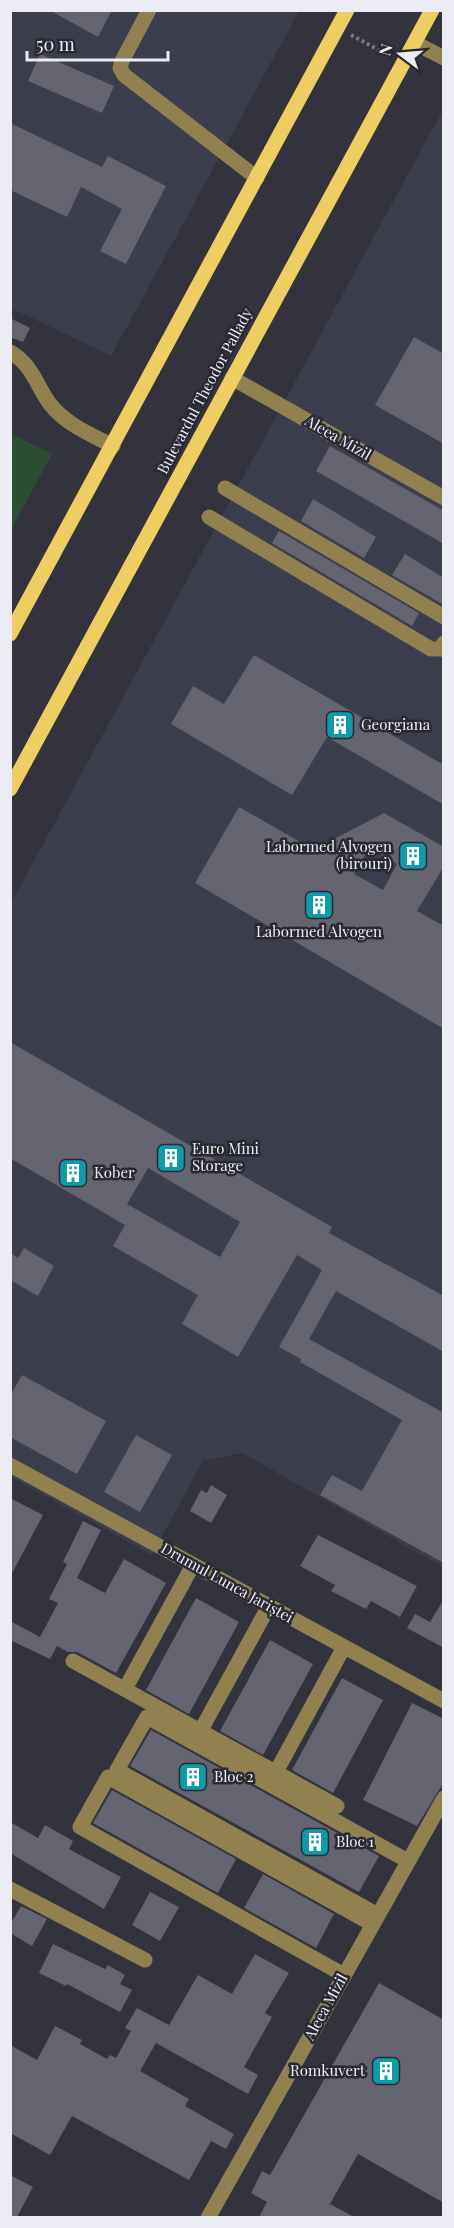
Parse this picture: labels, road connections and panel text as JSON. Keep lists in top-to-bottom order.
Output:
{
  "streets": {
    "main road": ["Bulevardul Theodor Pallady"],
    "street": ["Aleea Mizil", "Drumul Lunca Jariștei"]
  },
  "crossings": [
    ["Bulevardul Theodor Pallady", "Aleea Mizil"]
  ],
  "places": {
    "building": [
      "Georgiana",
      "Labormed Alvogen (birouri)",
      "Labormed Alvogen",
      "Euro Mini Storage",
      "Kober",
      "Bloc 2",
      "Bloc 1",
      "Romkuvert"
    ]
  },
  "scale_bar": "50 m",
  "north": "left"
}
